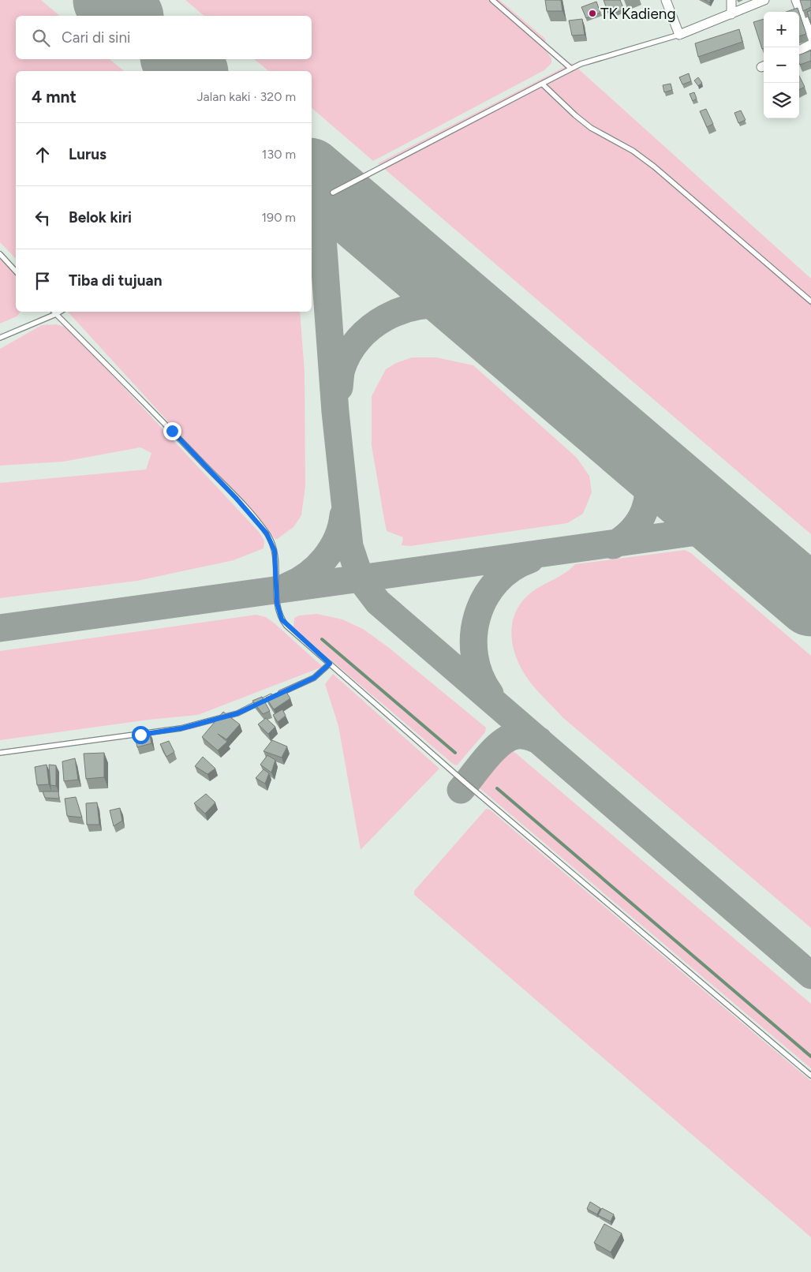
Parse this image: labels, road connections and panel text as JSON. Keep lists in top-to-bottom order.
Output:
{
  "places": ["TK Kadieng"],
  "page": {
    "map_buttons": ["+", "−"],
    "search": "Cari di sini",
    "heading": ["4 mnt", "Jalan kaki · 320 m"],
    "list": [
      ["Lurus", "130 m"],
      ["Belok kiri", "190 m"],
      "Tiba di tujuan"
    ]
  }
}
